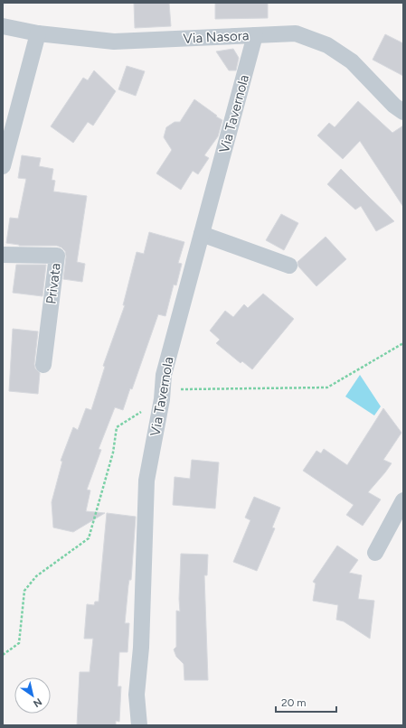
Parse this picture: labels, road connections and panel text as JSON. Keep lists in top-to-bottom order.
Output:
{
  "streets": {
    "street": ["Via Nasora", "Via Tavernola", "Privata"]
  },
  "crossings": [
    ["Via Nasora", "Via Tavernola"]
  ],
  "scale_bar": "20 m",
  "north": "bottom right"
}
